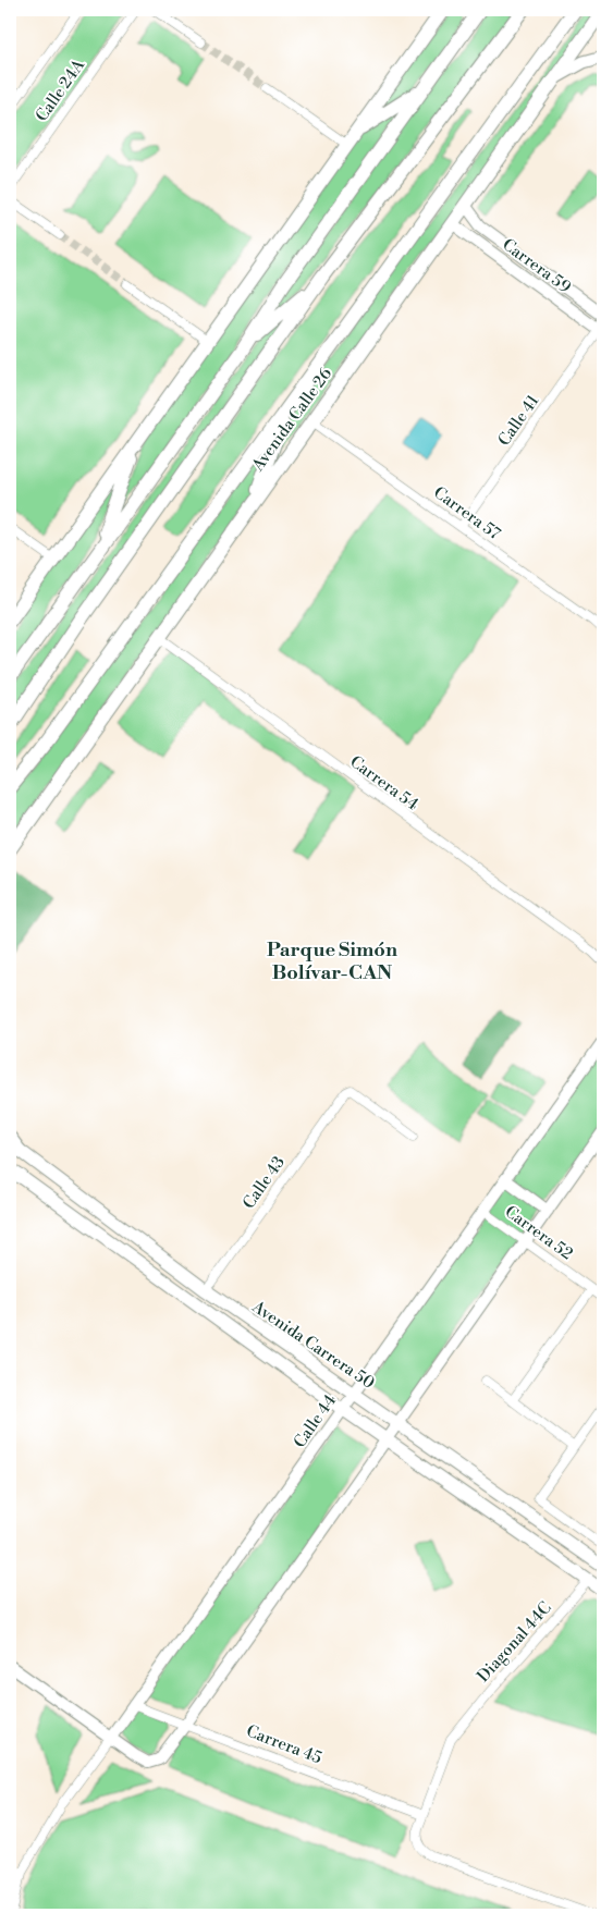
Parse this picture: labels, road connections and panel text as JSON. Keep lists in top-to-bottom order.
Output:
{
  "streets": {
    "main road": ["Avenida Calle 26", "Avenida Carrera 50"],
    "street": [
      "Calle 24A",
      "Carrera 59",
      "Calle 41",
      "Carrera 57",
      "Carrera 54",
      "Calle 43",
      "Carrera 52",
      "Calle 44",
      "Diagonal 44C",
      "Carrera 45"
    ]
  },
  "crossings": [
    ["Carrera 59", "Avenida Calle 26"],
    ["Carrera 59", "Calle 41"],
    ["Avenida Calle 26", "Carrera 57"],
    ["Avenida Calle 26", "Carrera 54"],
    ["Calle 41", "Carrera 57"],
    ["Calle 43", "Avenida Carrera 50"],
    ["Carrera 52", "Calle 44"],
    ["Avenida Carrera 50", "Calle 44"],
    ["Avenida Carrera 50", "Diagonal 44C"],
    ["Calle 44", "Carrera 45"],
    ["Diagonal 44C", "Carrera 45"]
  ],
  "districts": ["Parque Simón Bolívar-CAN"]
}
